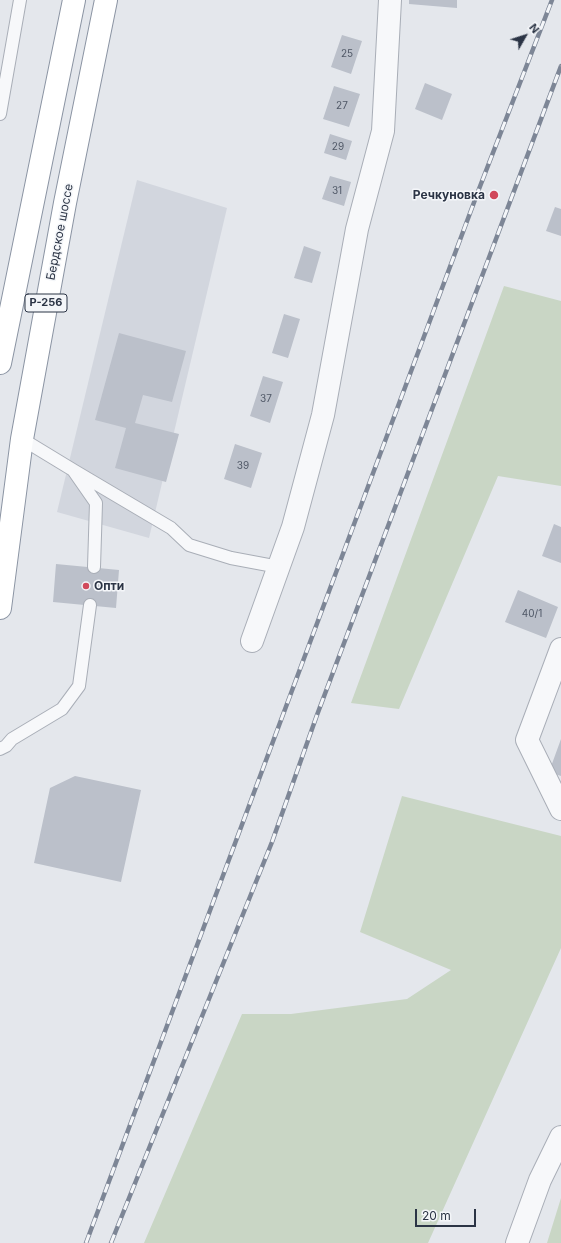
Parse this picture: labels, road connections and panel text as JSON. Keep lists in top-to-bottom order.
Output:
{
  "streets": {
    "highway": ["Бердское шоссе", "Р-256"]
  },
  "places": ["Речкуновка", "Опти"],
  "house_numbers": [
    "25",
    "27",
    "29",
    "31",
    "37",
    "39",
    "40/1"
  ],
  "scale_bar": "20 m",
  "north": "top right"
}
